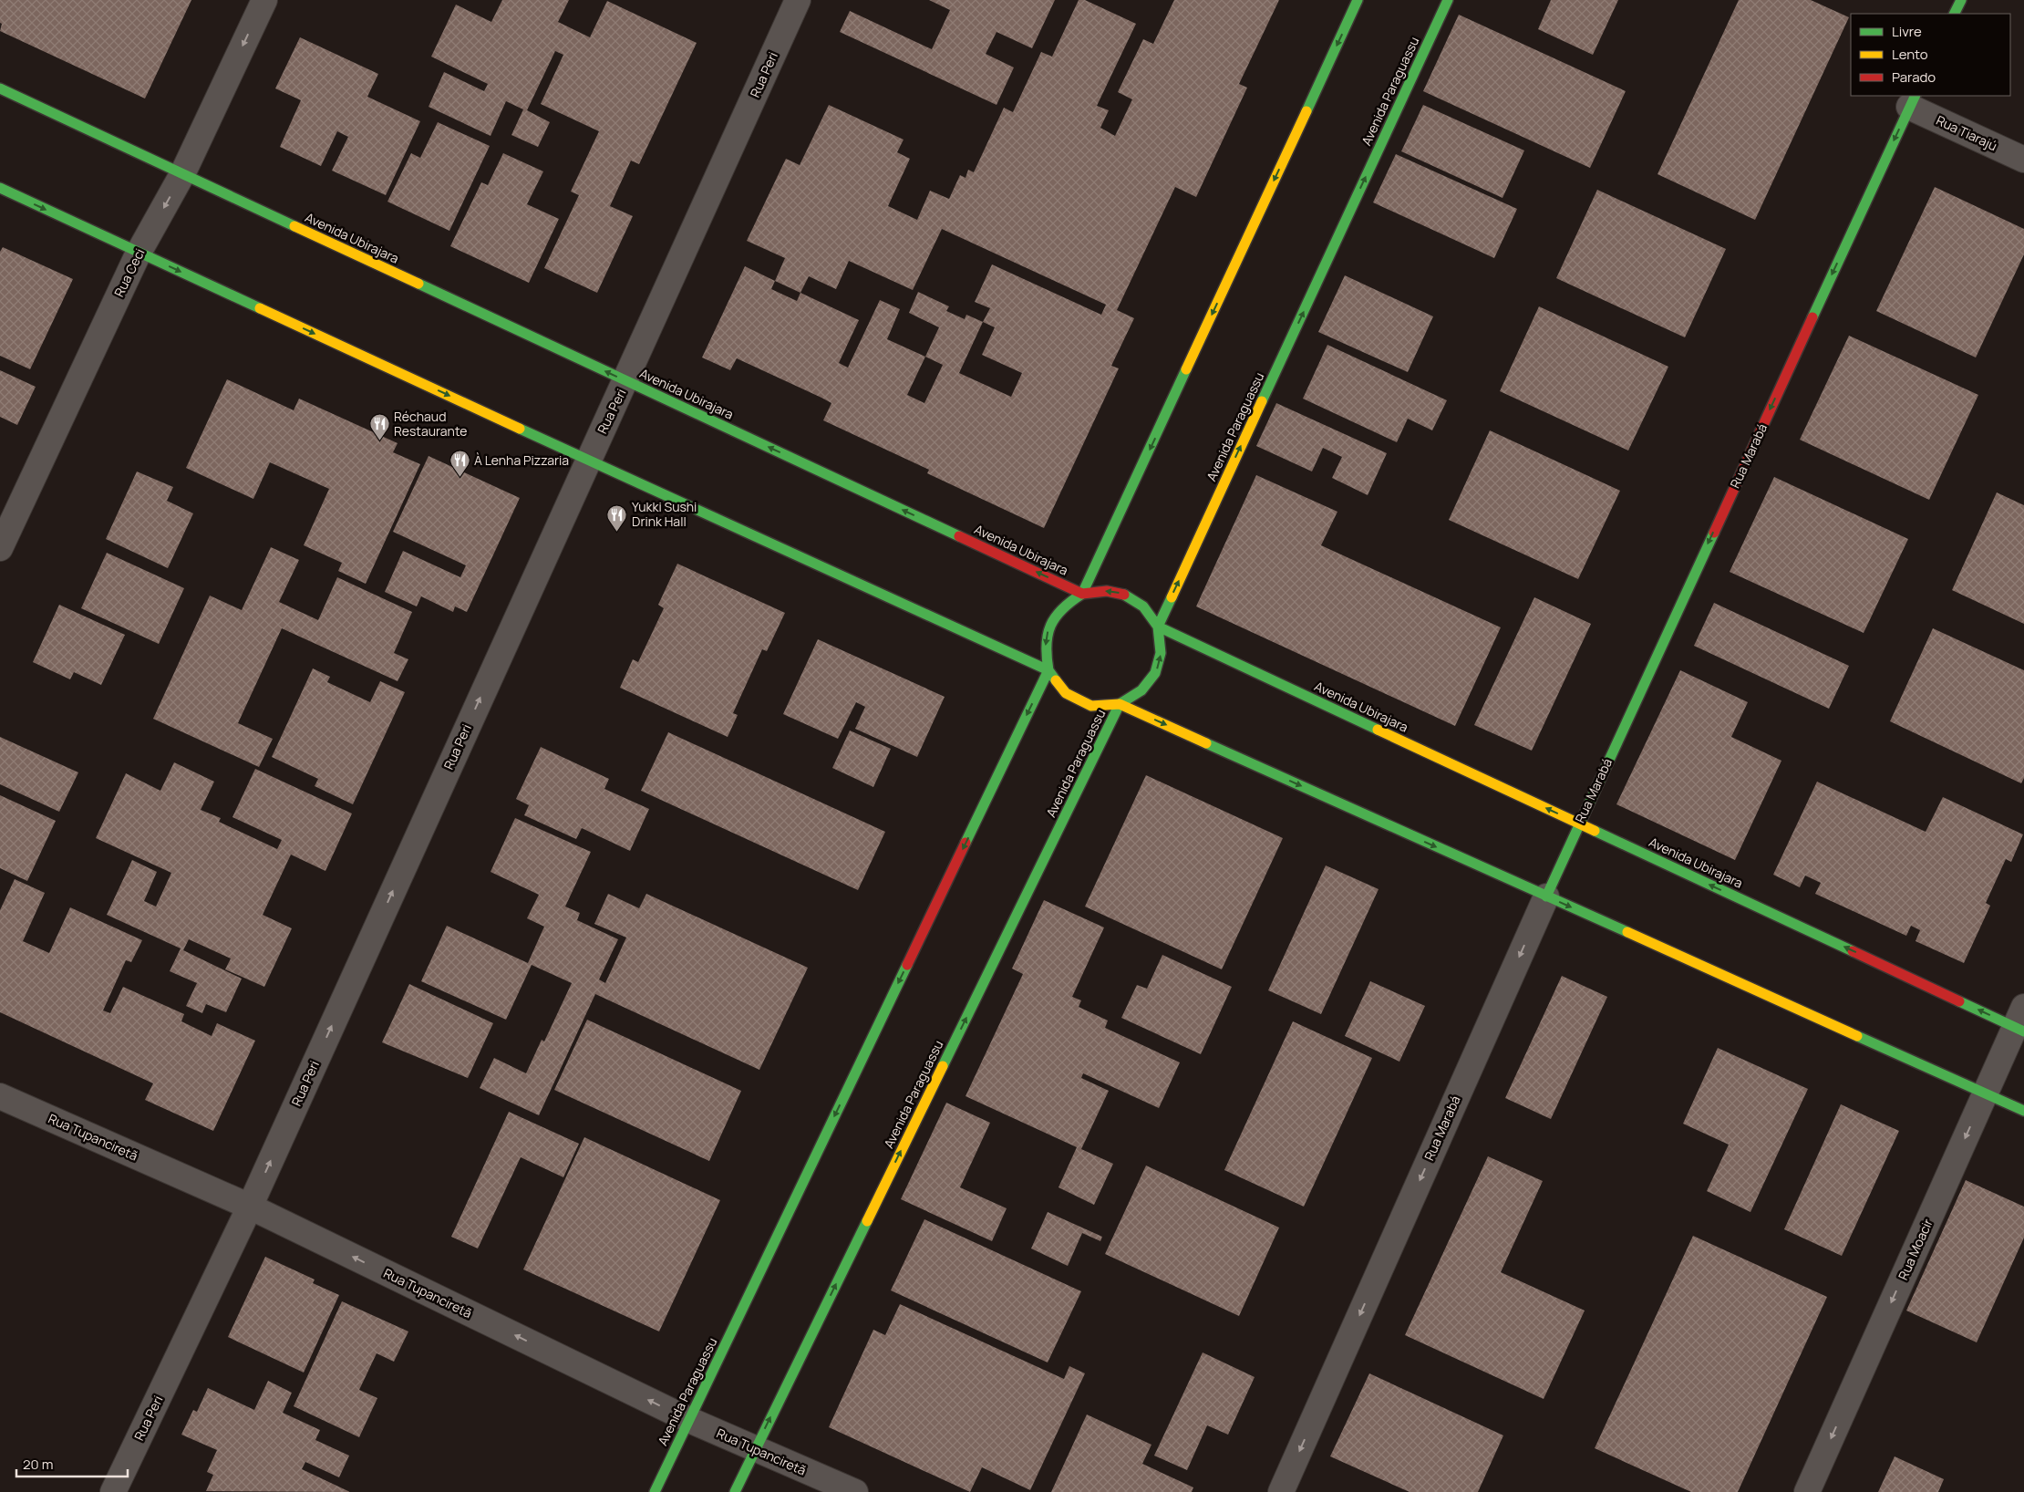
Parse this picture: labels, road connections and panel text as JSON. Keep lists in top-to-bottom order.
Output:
{
  "streets": {
    "main road": ["Avenida Paraguassu", "Avenida Ubirajara", "Rua Marabá"],
    "street": [
      "Rua Peri",
      "Rua Tiarajú",
      "Rua Ceci",
      "Rua Tupanciretã",
      "Rua Moacir"
    ]
  },
  "crossings": [
    ["Rua Peri", "Avenida Ubirajara"],
    ["Rua Peri", "Rua Tupanciretã"],
    ["Avenida Paraguassu", "Avenida Ubirajara"],
    ["Avenida Paraguassu", "Rua Tupanciretã"],
    ["Rua Tiarajú", "Rua Marabá"],
    ["Avenida Ubirajara", "Rua Ceci"],
    ["Avenida Ubirajara", "Rua Marabá"],
    ["Avenida Ubirajara", "Rua Moacir"]
  ],
  "one_way": [
    "Rua Peri",
    "Rua Ceci",
    "Rua Marabá",
    "Rua Tupanciretã",
    "Rua Moacir"
  ],
  "places": {
    "restaurant": ["Réchaud Restaurante", "À Lenha Pizzaria", "Yukki Sushi Drink Hall"]
  },
  "legend": ["Livre", "Lento", "Parado"],
  "scale_bar": "20 m"
}
